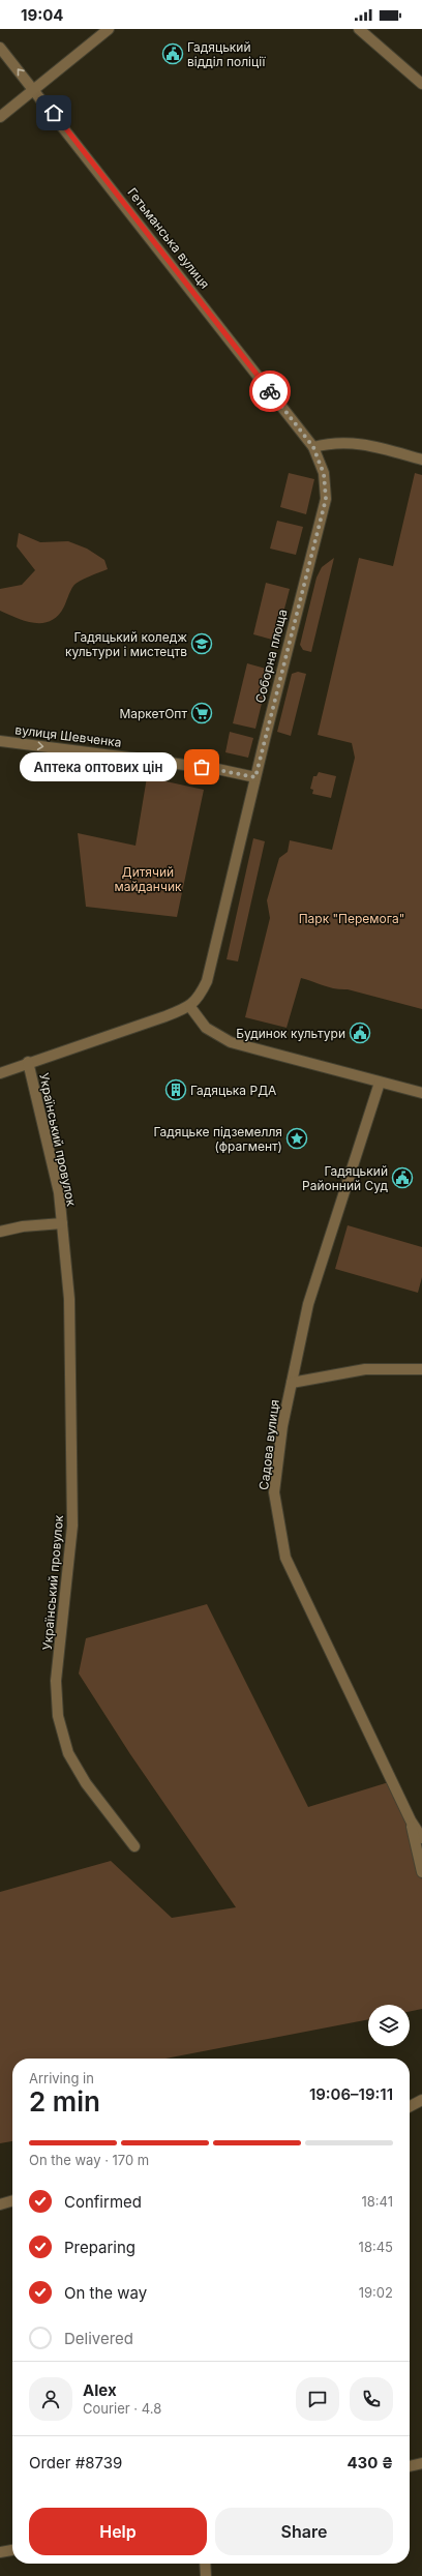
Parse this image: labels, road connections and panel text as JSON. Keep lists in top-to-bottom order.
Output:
{
  "streets": {
    "street": [
      "Гетьманська вулиця",
      "Соборна площа",
      "вулиця Шевченка",
      "Український провулок",
      "Садова вулиця"
    ]
  },
  "crossings": [
    ["Гетьманська вулиця", "Соборна площа"],
    ["Соборна площа", "вулиця Шевченка"]
  ],
  "one_way": ["вулиця Шевченка"],
  "parks": ["Дитячий майданчик", "Парк \"Перемога\""],
  "places": {
    "public building": ["Гадяцький відділ поліції", "Будинок культури", "Гадяцький Районний Суд"],
    "school or university": ["Гадяцький коледж культури і мистецтв"],
    "supermarket": ["МаркетОпт"],
    "other": ["Аптека оптових цін"],
    "building": ["Гадяцька РДА"],
    "place": ["Гадяцьке підземелля (фрагмент)"]
  },
  "page": {
    "status": "19:04",
    "bubble": "Аптека оптових цін",
    "heading": ["2 min", "Arriving in", "19:06–19:11"],
    "panel": [
      "Alex",
      "Courier · 4.8",
      "Order #8739",
      "430 ₴"
    ],
    "bar": "On the way · 170 m",
    "list": [
      ["Confirmed", "18:41"],
      ["Preparing", "18:45"],
      ["On the way", "19:02"],
      "Delivered"
    ],
    "buttons": ["Help", "Share"]
  }
}
